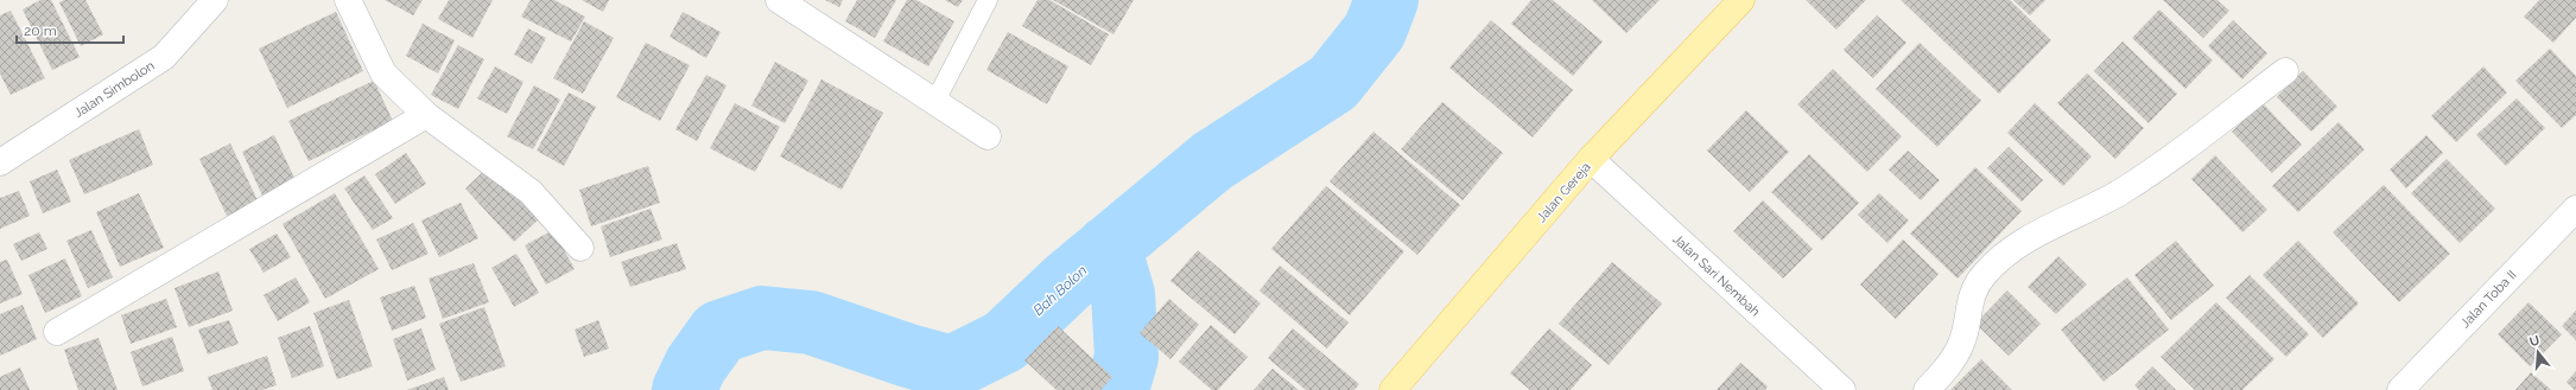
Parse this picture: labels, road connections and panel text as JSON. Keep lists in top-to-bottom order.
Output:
{
  "streets": {
    "main road": ["Jalan Gereja"],
    "street": ["Jalan Simbolon", "Jalan Sari Nembah", "Jalan Toba II"]
  },
  "crossings": [
    ["Jalan Gereja", "Jalan Sari Nembah"]
  ],
  "water": ["Bah Bolon"],
  "scale_bar": "20 m",
  "north": "top"
}
